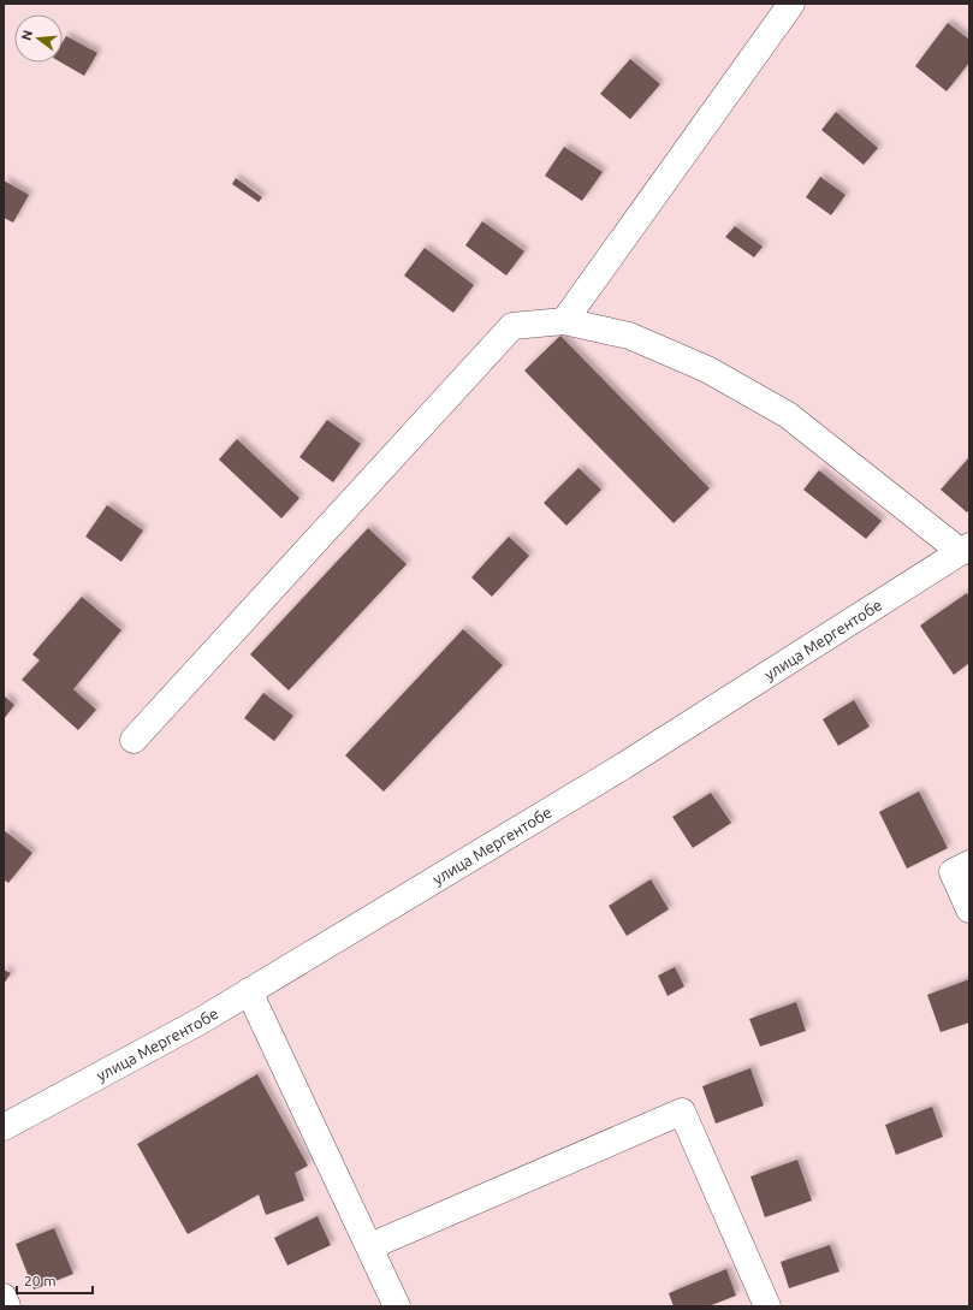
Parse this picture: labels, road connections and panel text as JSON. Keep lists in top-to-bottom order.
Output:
{
  "streets": {
    "street": ["улица Мергентобе"]
  },
  "scale_bar": "20 m",
  "north": "left"
}
